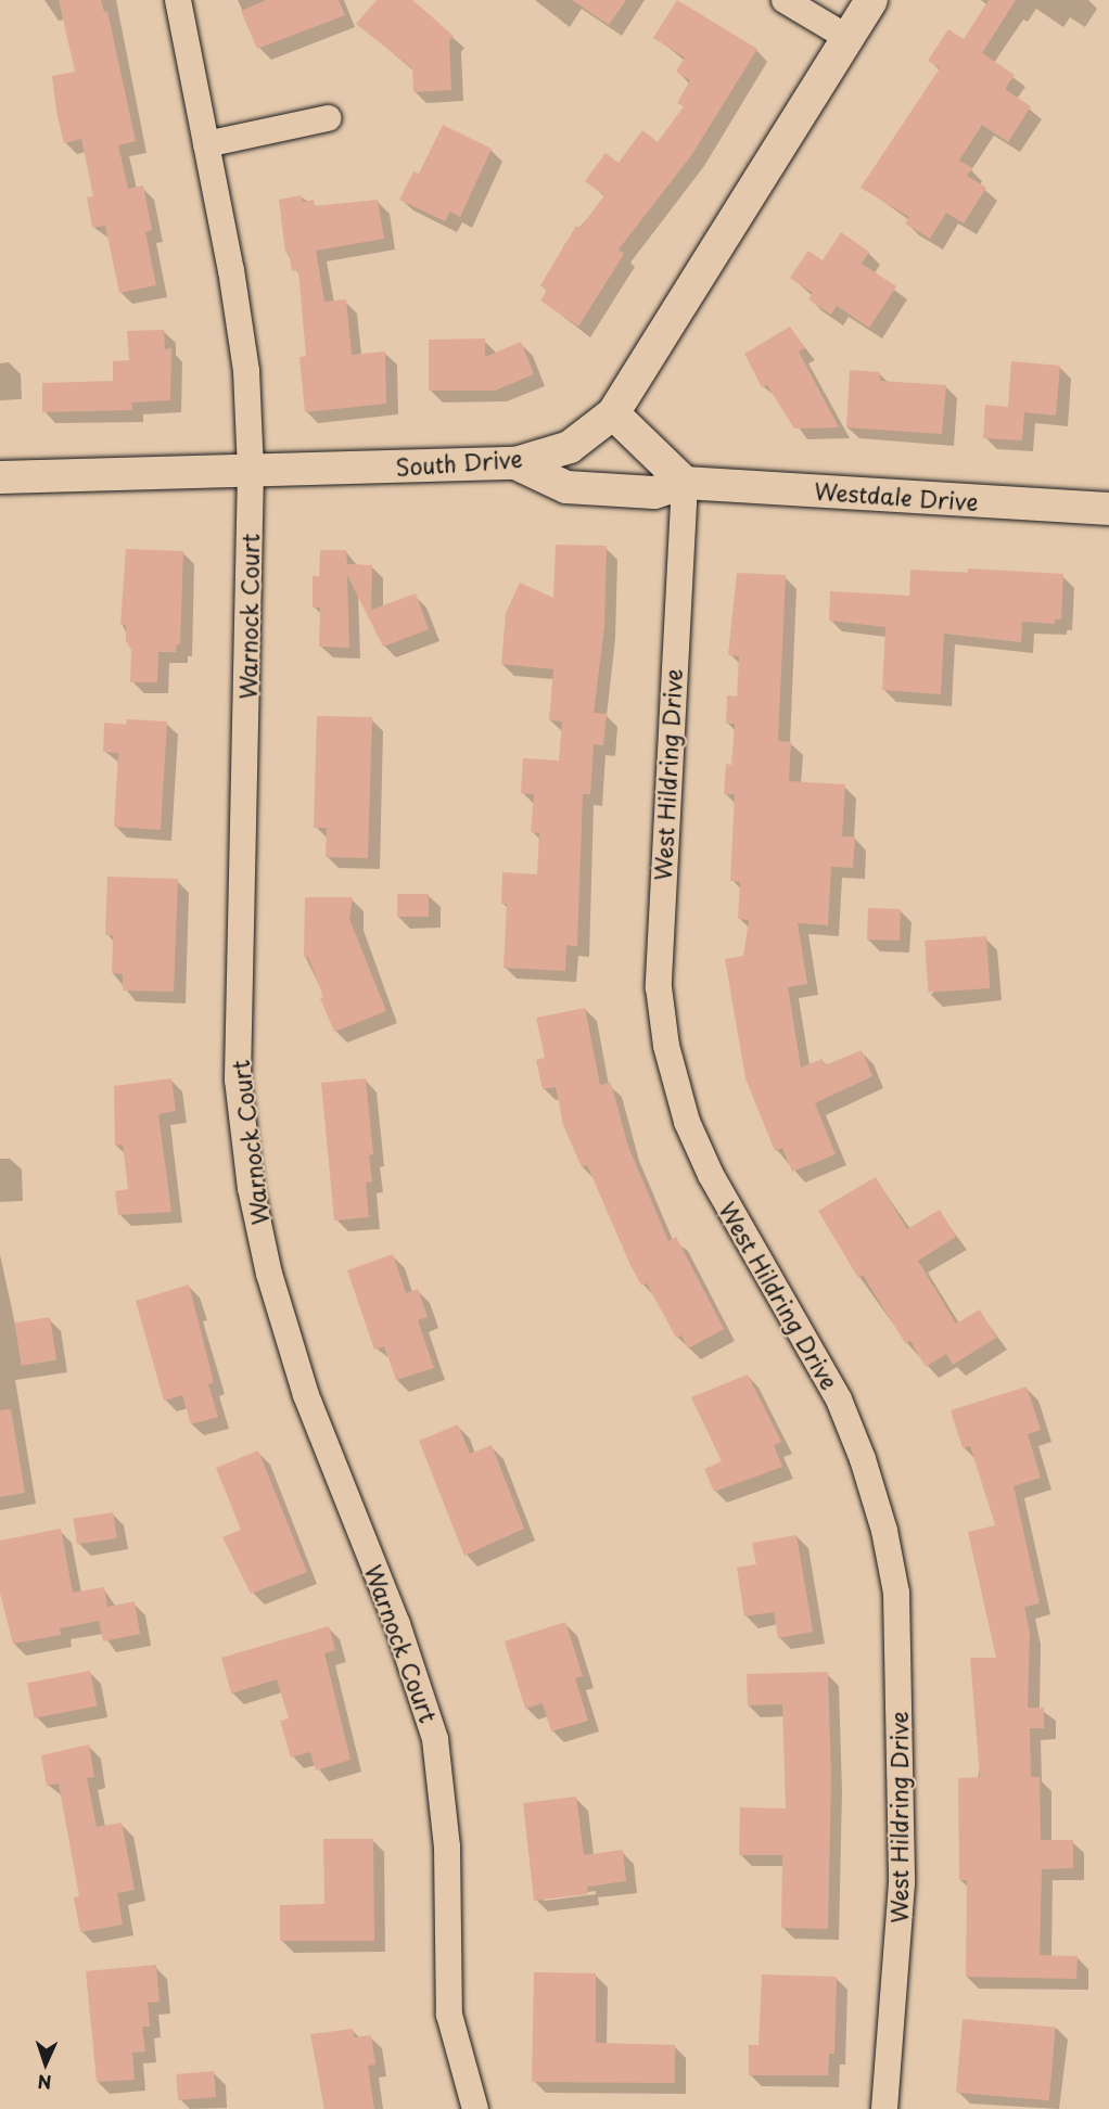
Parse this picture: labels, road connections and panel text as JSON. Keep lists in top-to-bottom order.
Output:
{
  "streets": {
    "street": [
      "South Drive",
      "Westdale Drive",
      "Warnock Court",
      "West Hildring Drive"
    ]
  },
  "crossings": [
    ["South Drive", "Westdale Drive"],
    ["South Drive", "Warnock Court"],
    ["Westdale Drive", "West Hildring Drive"]
  ],
  "north": "bottom"
}
